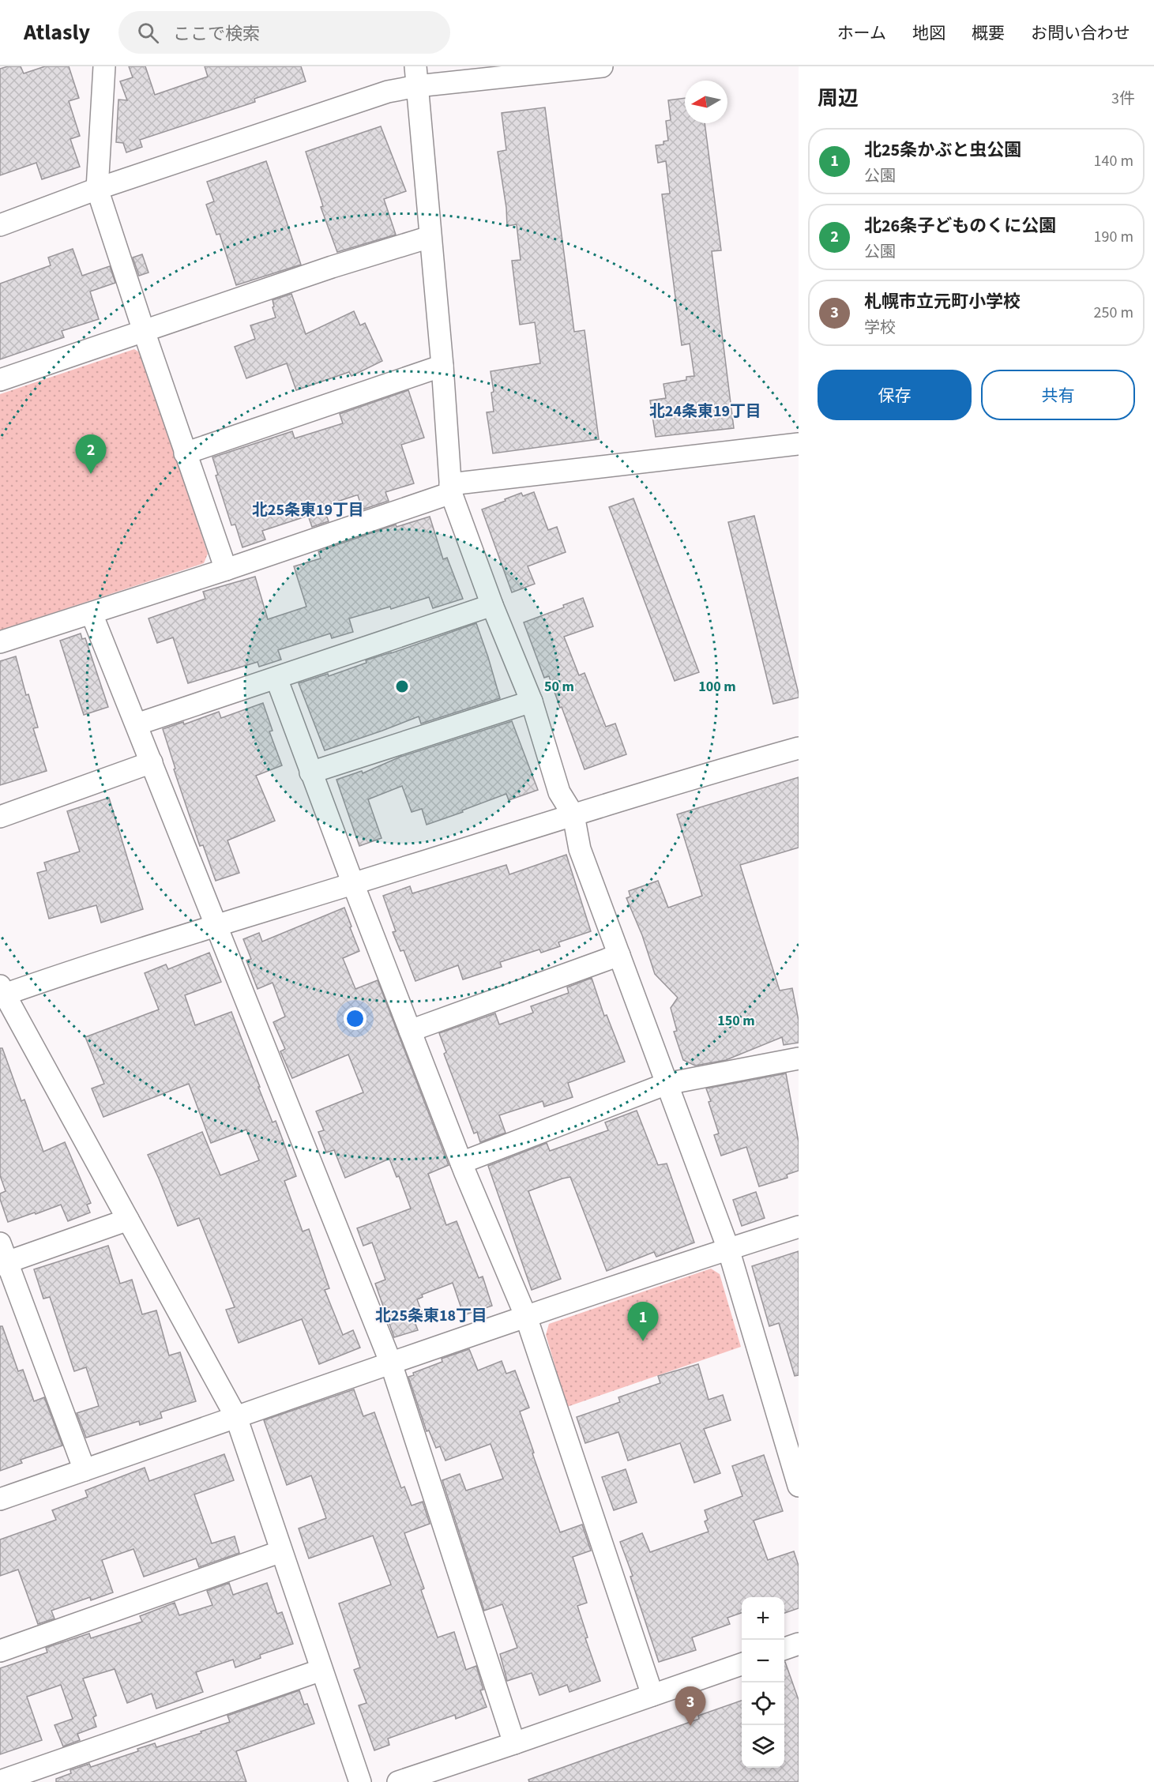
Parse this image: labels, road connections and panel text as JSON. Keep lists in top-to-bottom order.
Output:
{
  "districts": ["北24条東19丁目", "北25条東19丁目", "北25条東18丁目"],
  "north": "left",
  "page": {
    "header": "Atlasly",
    "search": "ここで検索",
    "nav": [
      "ホーム",
      "地図",
      "概要",
      "お問い合わせ"
    ],
    "heading": ["周辺", "3件"],
    "list": [
      {
        "mark": "1",
        "name": "北25条かぶと虫公園",
        "note": "公園",
        "value": "140 m"
      },
      {
        "mark": "2",
        "name": "北26条子どものくに公園",
        "note": "公園",
        "value": "190 m"
      },
      {
        "mark": "3",
        "name": "札幌市立元町小学校",
        "note": "学校",
        "value": "250 m"
      }
    ],
    "buttons": ["保存", "共有"],
    "pins": ["2", "1", "3"],
    "map_buttons": ["+", "−"]
  },
  "rings": ["50 m", "100 m", "150 m"]
}
